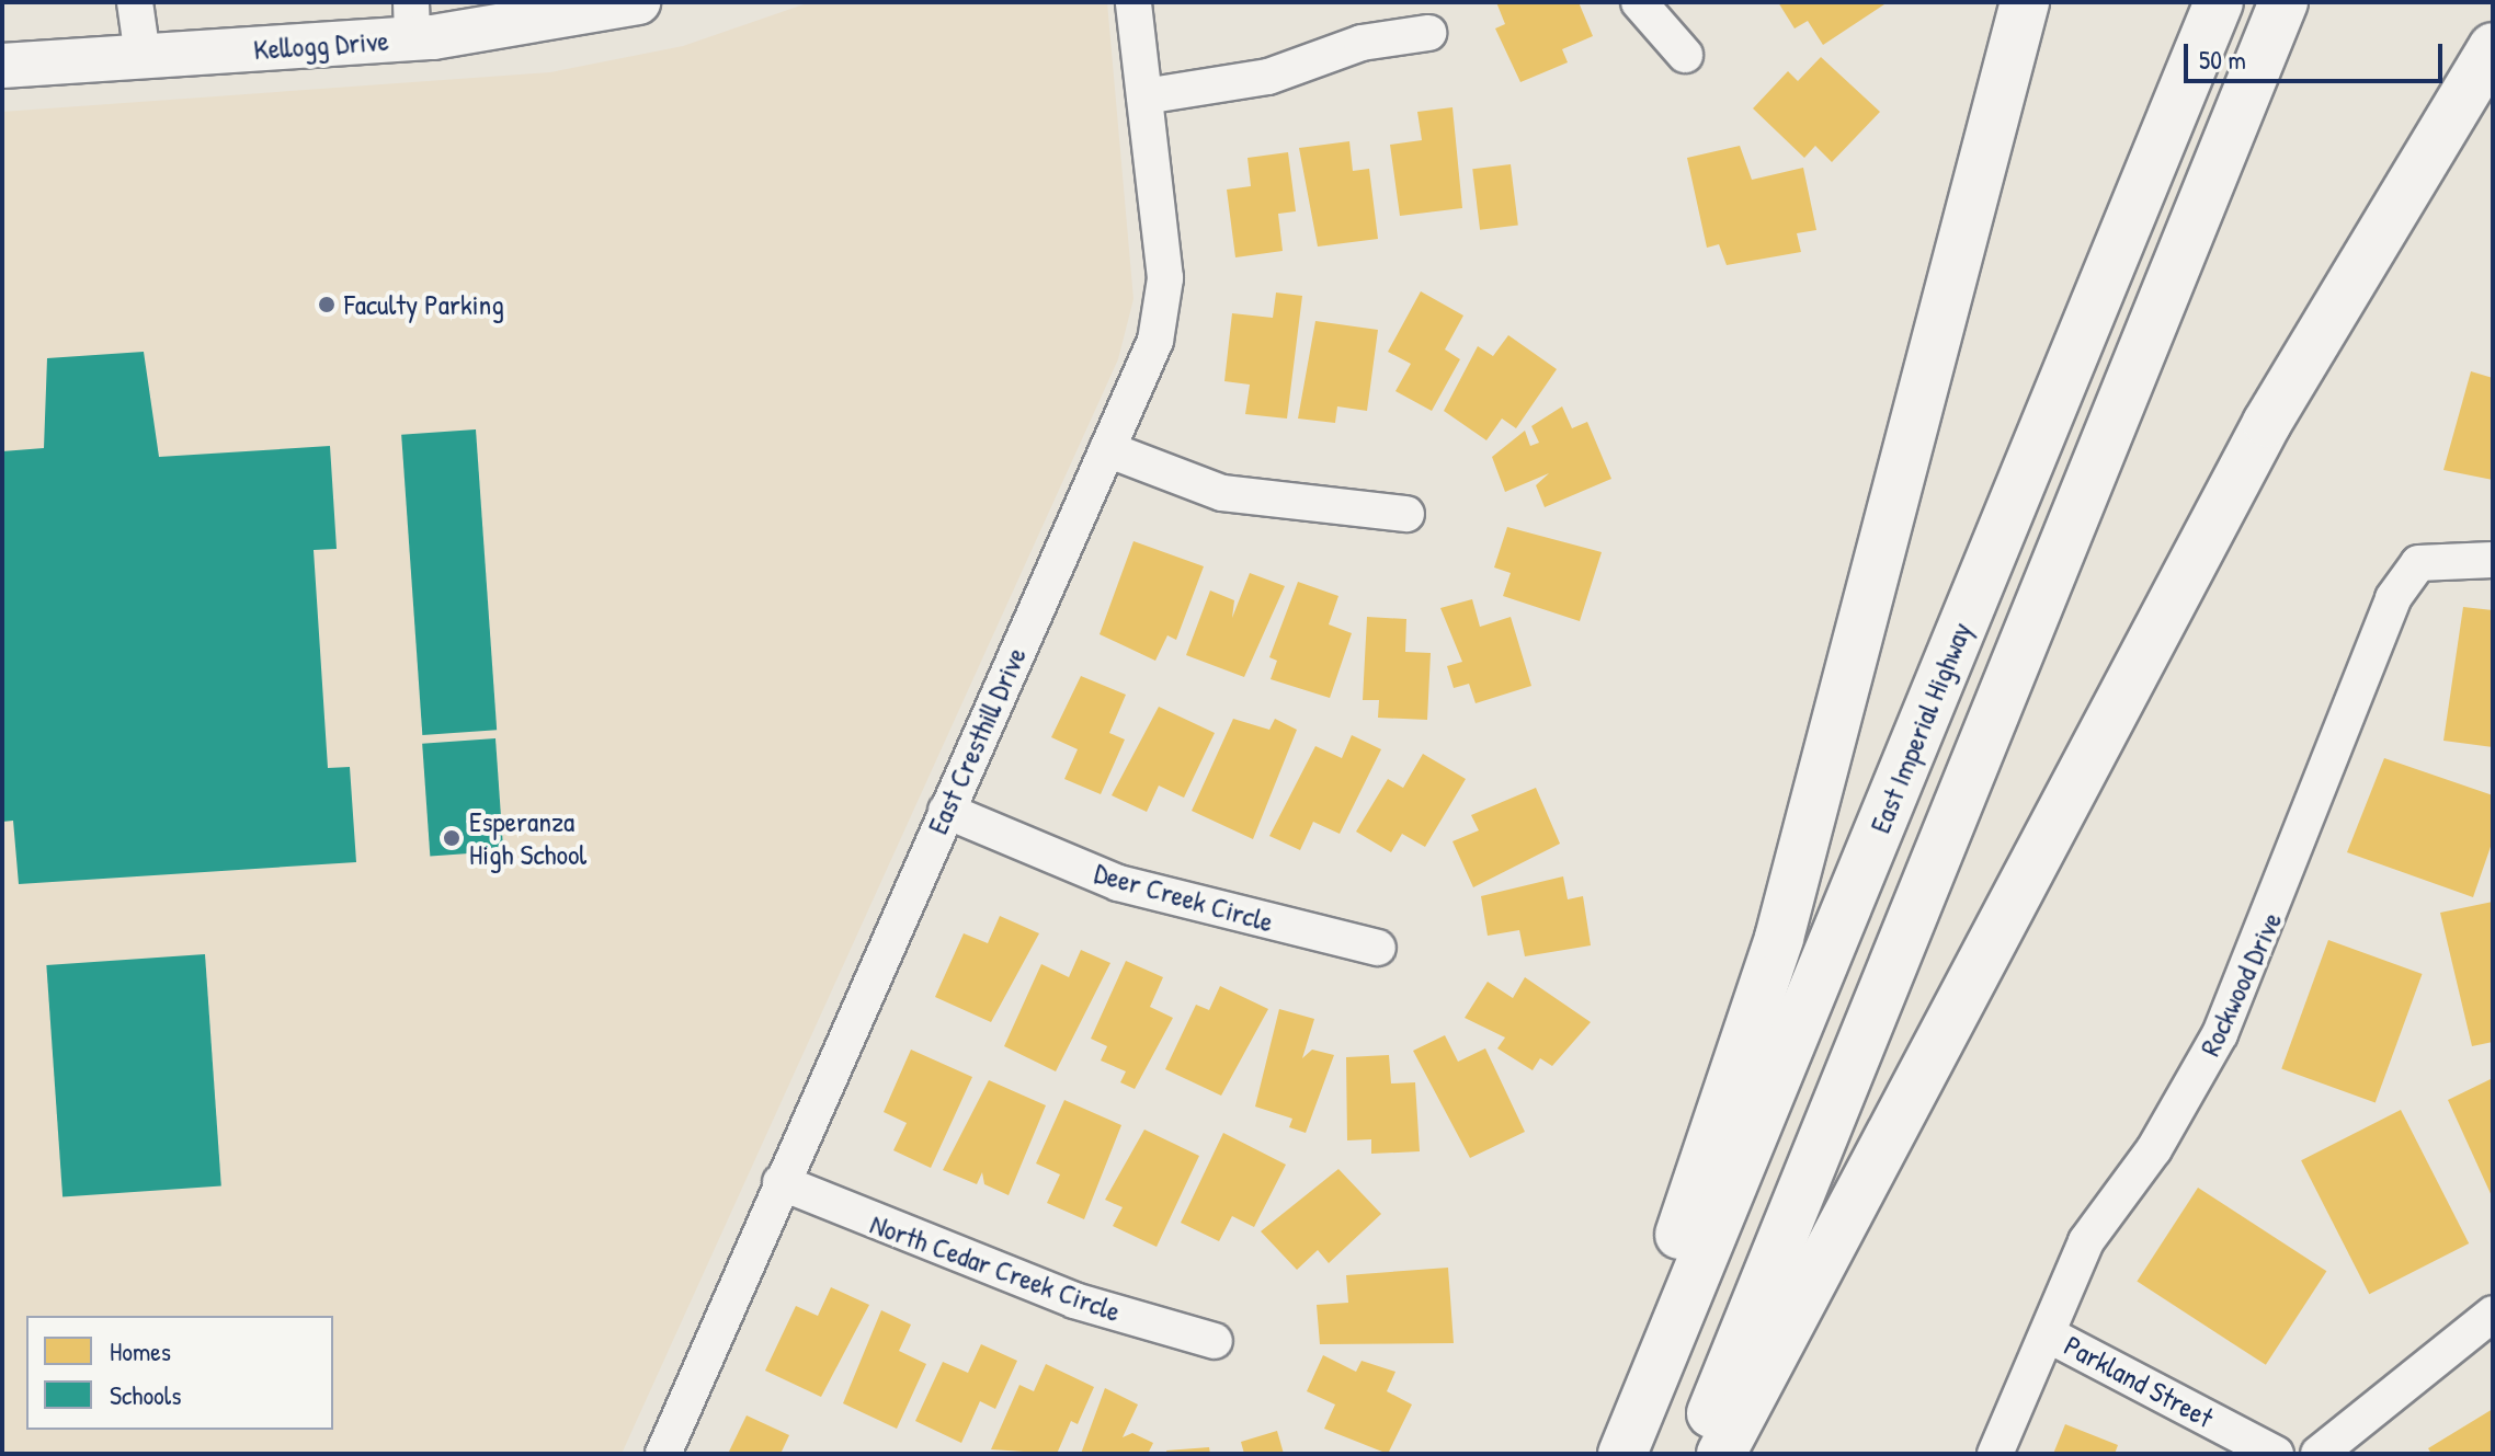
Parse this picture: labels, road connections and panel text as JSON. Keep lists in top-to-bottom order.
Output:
{
  "streets": {
    "highway": ["East Imperial Highway"],
    "main road": ["Kellogg Drive"],
    "street": [
      "East Cresthill Drive",
      "Deer Creek Circle",
      "Rockwood Drive",
      "North Cedar Creek Circle",
      "Parkland Street"
    ]
  },
  "crossings": [
    ["East Cresthill Drive", "Deer Creek Circle"],
    ["East Cresthill Drive", "North Cedar Creek Circle"],
    ["Rockwood Drive", "Parkland Street"]
  ],
  "places": ["Faculty Parking", "Esperanza High School"],
  "legend": ["Homes", "Schools"],
  "scale_bar": "50 m"
}
